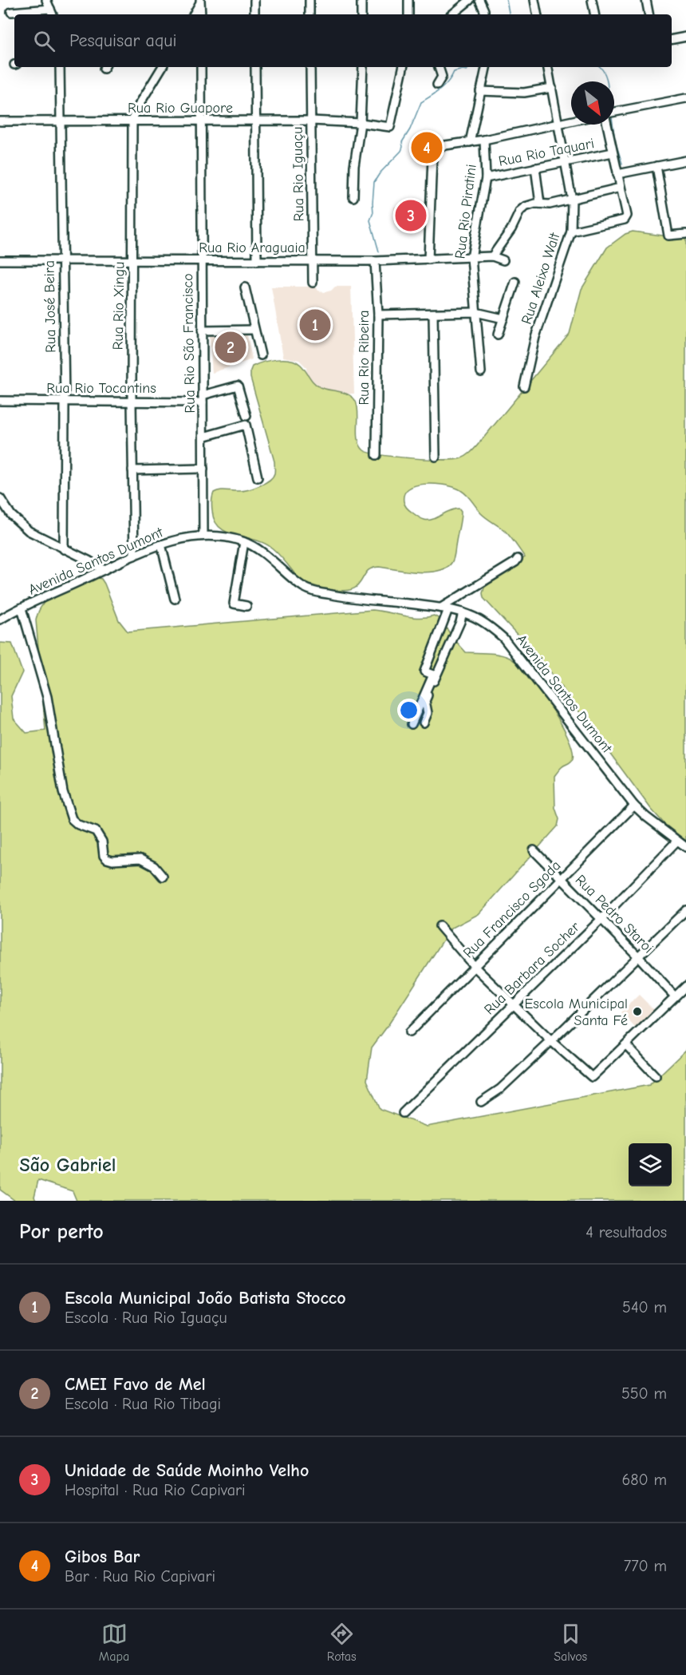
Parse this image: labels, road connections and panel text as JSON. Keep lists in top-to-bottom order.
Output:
{
  "streets": {
    "street": [
      "Rua Rio Guapore",
      "Rua Rio Taquari",
      "Rua Rio Iguaçu",
      "Rua Rio Piratini",
      "Rua Rio Araguaia",
      "Rua Aleixo Walt",
      "Rua Rio Xingu",
      "Rua José Beira",
      "Rua Rio São Francisco",
      "Rua Rio Ribeira",
      "Rua Rio Tocantins",
      "Avenida Santos Dumont",
      "Rua Francisco Sgoda",
      "Rua Pedro Staroi",
      "Rua Barbara Socher"
    ]
  },
  "crossings": [
    ["Rua Rio Guapore", "Rua Rio Iguaçu"],
    ["Rua Rio Guapore", "Rua Rio Xingu"],
    ["Rua Rio Guapore", "Rua José Beira"],
    ["Rua Rio Guapore", "Rua Rio São Francisco"],
    ["Rua Rio Taquari", "Rua Rio Piratini"],
    ["Rua Rio Taquari", "Rua Aleixo Walt"],
    ["Rua Rio Iguaçu", "Rua Rio Araguaia"],
    ["Rua Rio Piratini", "Rua Rio Araguaia"],
    ["Rua Rio Araguaia", "Rua Rio Xingu"],
    ["Rua Rio Araguaia", "Rua José Beira"],
    ["Rua Rio Araguaia", "Rua Rio São Francisco"],
    ["Rua Rio Araguaia", "Rua Rio Ribeira"],
    ["Rua Rio Xingu", "Rua Rio Tocantins"],
    ["Rua Rio Xingu", "Avenida Santos Dumont"],
    ["Rua José Beira", "Rua Rio Tocantins"],
    ["Rua Rio São Francisco", "Rua Rio Tocantins"],
    ["Rua Rio São Francisco", "Avenida Santos Dumont"],
    ["Avenida Santos Dumont", "Rua Francisco Sgoda"],
    ["Avenida Santos Dumont", "Rua Barbara Socher"],
    ["Rua Francisco Sgoda", "Rua Pedro Staroi"],
    ["Rua Pedro Staroi", "Rua Barbara Socher"]
  ],
  "districts": ["São Gabriel"],
  "places": ["Escola Municipal Santa Fé"],
  "north": "bottom right",
  "page": {
    "search": "Pesquisar aqui",
    "pins": [
      "4",
      "3",
      "1",
      "2"
    ],
    "heading": ["Por perto", "4 resultados"],
    "list": [
      {
        "mark": "1",
        "name": "Escola Municipal João Batista Stocco",
        "note": "Escola · Rua Rio Iguaçu",
        "value": "540 m"
      },
      {
        "mark": "2",
        "name": "CMEI Favo de Mel",
        "note": "Escola · Rua Rio Tibagi",
        "value": "550 m"
      },
      {
        "mark": "3",
        "name": "Unidade de Saúde Moinho Velho",
        "note": "Hospital · Rua Rio Capivari",
        "value": "680 m"
      },
      {
        "mark": "4",
        "name": "Gibos Bar",
        "note": "Bar · Rua Rio Capivari",
        "value": "770 m"
      }
    ],
    "nav": ["Mapa", "Rotas", "Salvos"]
  }
}
